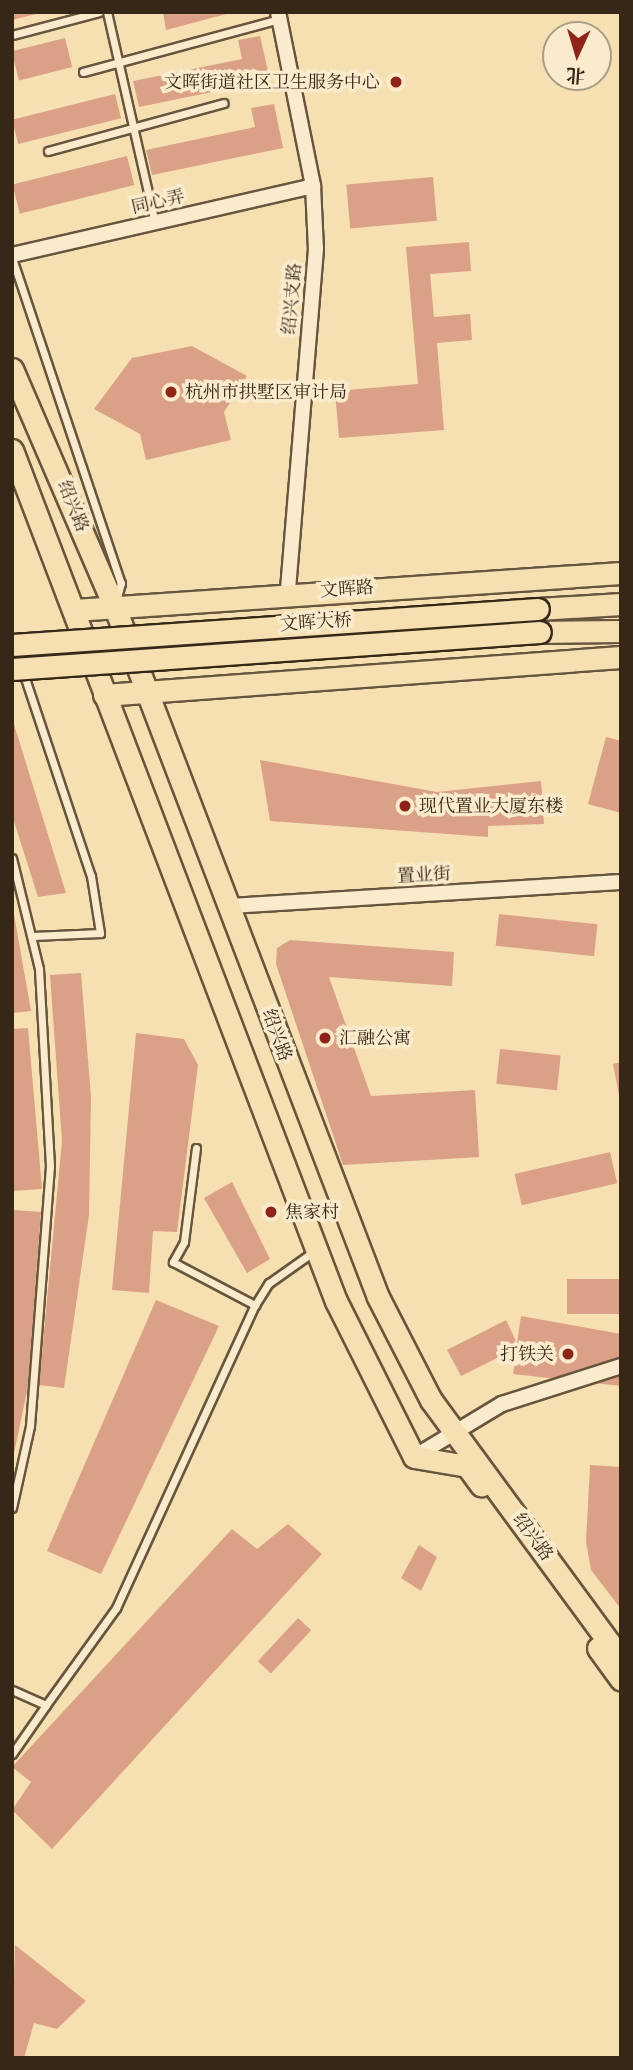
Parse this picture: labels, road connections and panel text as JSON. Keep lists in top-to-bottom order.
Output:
{
  "streets": {
    "main road": ["绍兴路", "文晖路", "文晖大桥"],
    "street": ["同心弄", "绍兴支路", "置业街"]
  },
  "crossings": [
    ["同心弄", "绍兴支路"],
    ["绍兴支路", "文晖路"],
    ["绍兴路", "文晖路"],
    ["绍兴路", "置业街"]
  ],
  "places": [
    "文晖街道社区卫生服务中心",
    "杭州市拱墅区审计局",
    "现代置业大厦东楼",
    "汇融公寓",
    "焦家村",
    "打铁关"
  ],
  "north": "bottom"
}
